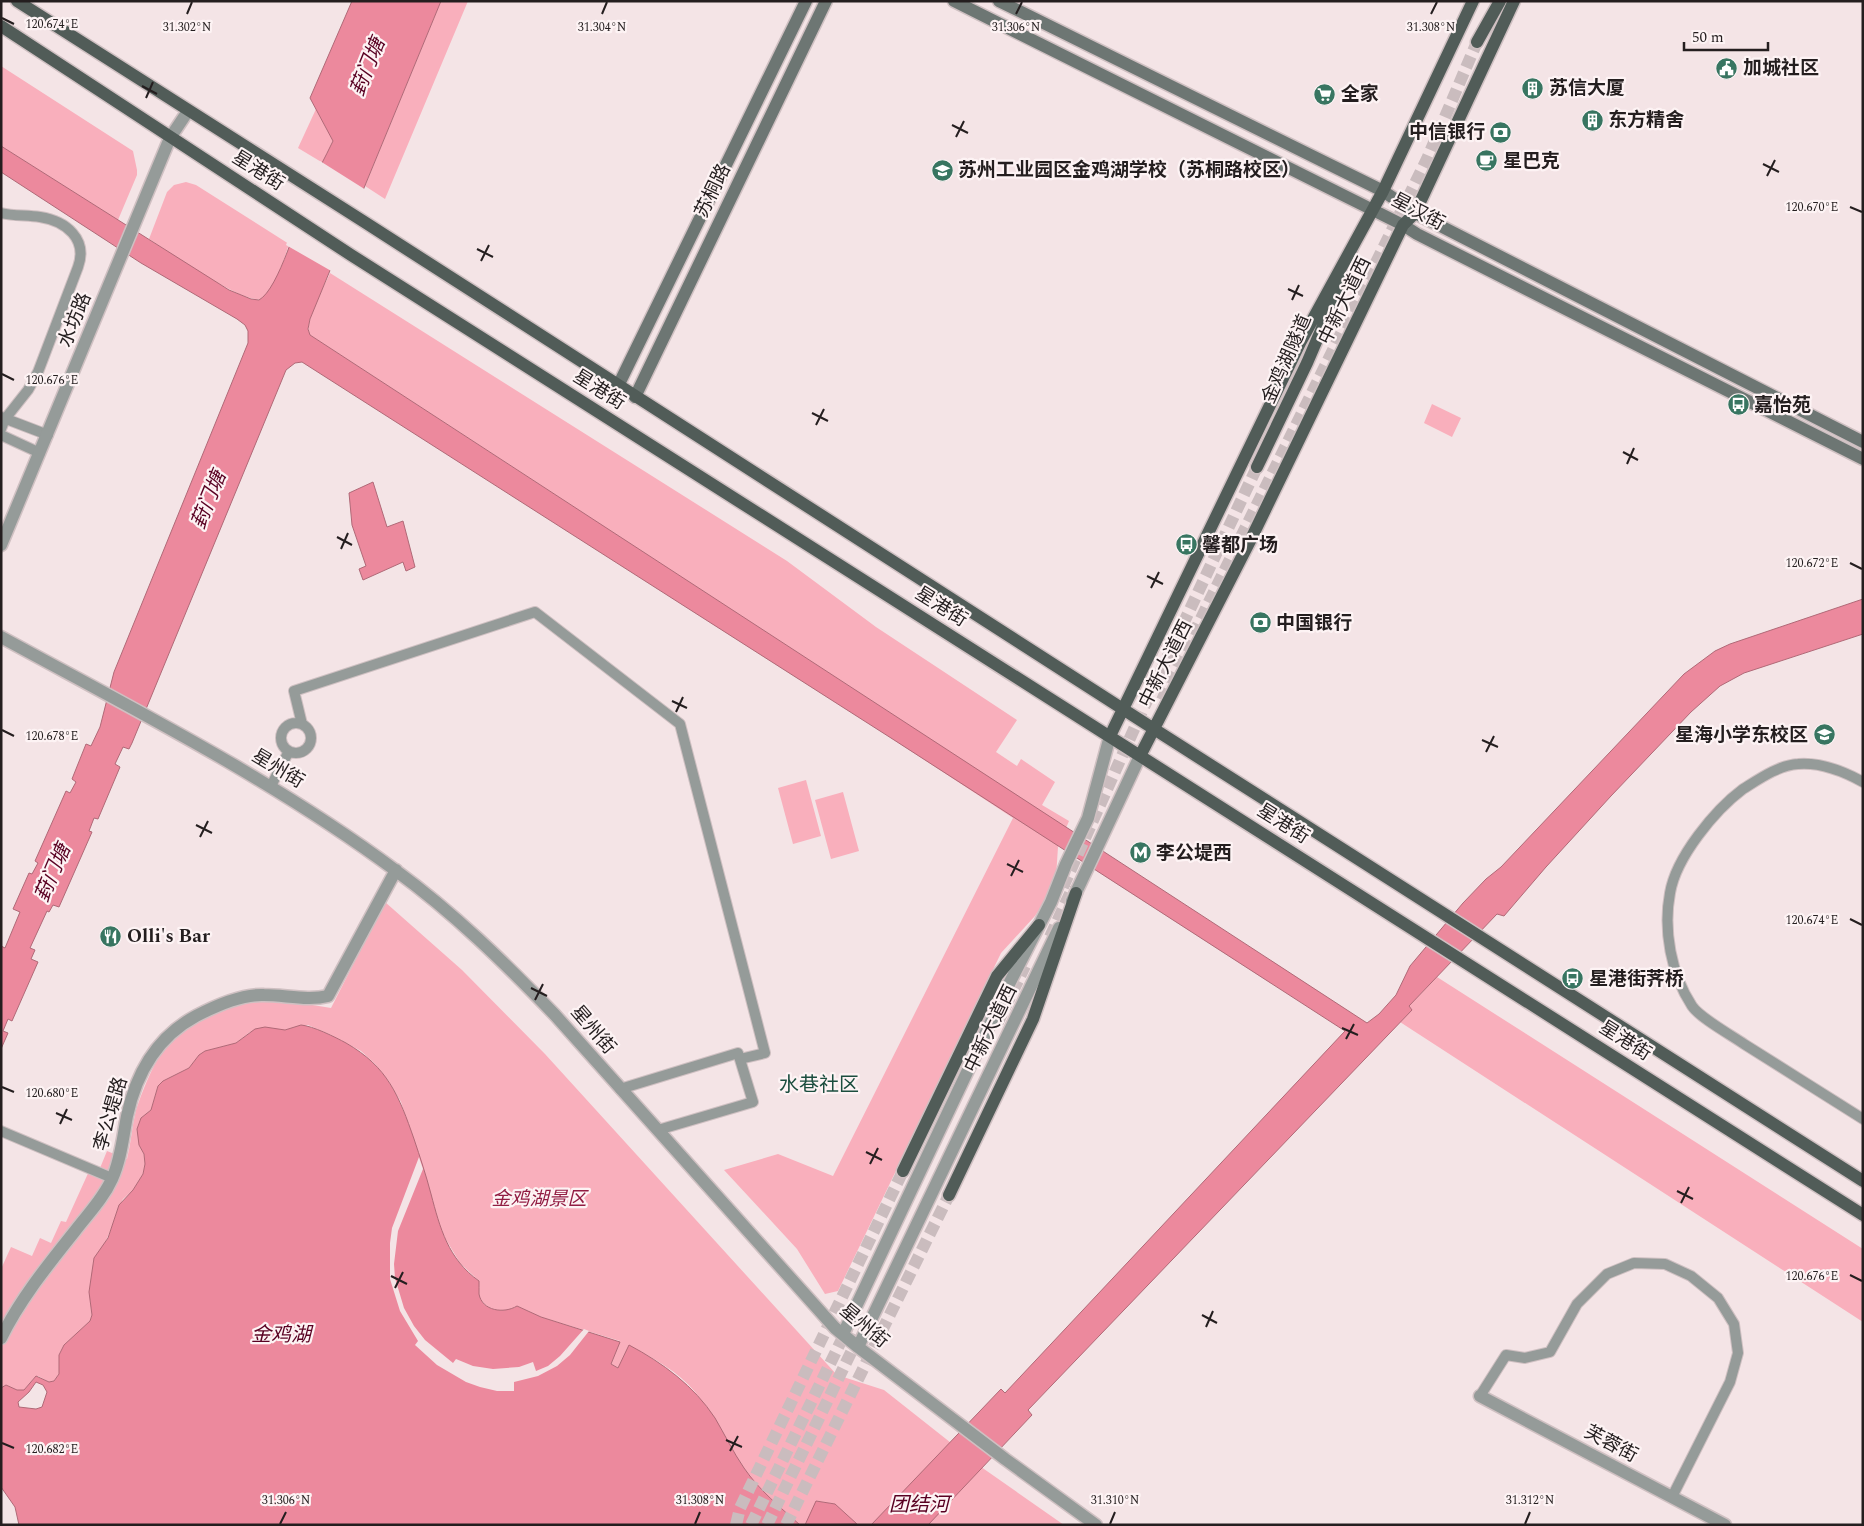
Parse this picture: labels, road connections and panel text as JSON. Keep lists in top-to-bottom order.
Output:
{
  "streets": {
    "main road": [
      "星港街",
      "苏桐路",
      "星汉街",
      "中新大道西",
      "金鸡湖隧道"
    ],
    "street": [
      "水坊路",
      "星州街",
      "李公堤路",
      "芙蓉街"
    ]
  },
  "crossings": [
    ["星港街", "苏桐路"],
    ["星港街", "中新大道西"],
    ["星港街", "水坊路"],
    ["星汉街", "中新大道西"],
    ["星汉街", "金鸡湖隧道"],
    ["中新大道西", "金鸡湖隧道"],
    ["中新大道西", "星州街"],
    ["星州街", "李公堤路"]
  ],
  "districts": ["水巷社区"],
  "water": ["葑门塘", "金鸡湖", "团结河"],
  "parks": ["金鸡湖景区"],
  "places": {
    "public building": ["加城社区"],
    "building": ["苏信大厦", "东方精舍"],
    "supermarket": ["全家"],
    "bank": ["中信银行", "中国银行"],
    "cafe": ["星巴克"],
    "school or university": ["苏州工业园区金鸡湖学校（苏桐路校区）", "星海小学东校区"],
    "bus stop": ["嘉怡苑", "馨都广场", "星港街荠桥"],
    "metro station": ["李公堤西"],
    "restaurant": ["Olli's Bar"]
  },
  "scale_bar": "50 m",
  "coordinates": [
    "120.674°E",
    "31.302°N",
    "31.304°N",
    "31.306°N",
    "31.308°N",
    "120.670°E",
    "120.676°E",
    "120.672°E",
    "120.678°E",
    "120.680°E",
    "120.682°E",
    "31.310°N",
    "31.312°N"
  ]
}
